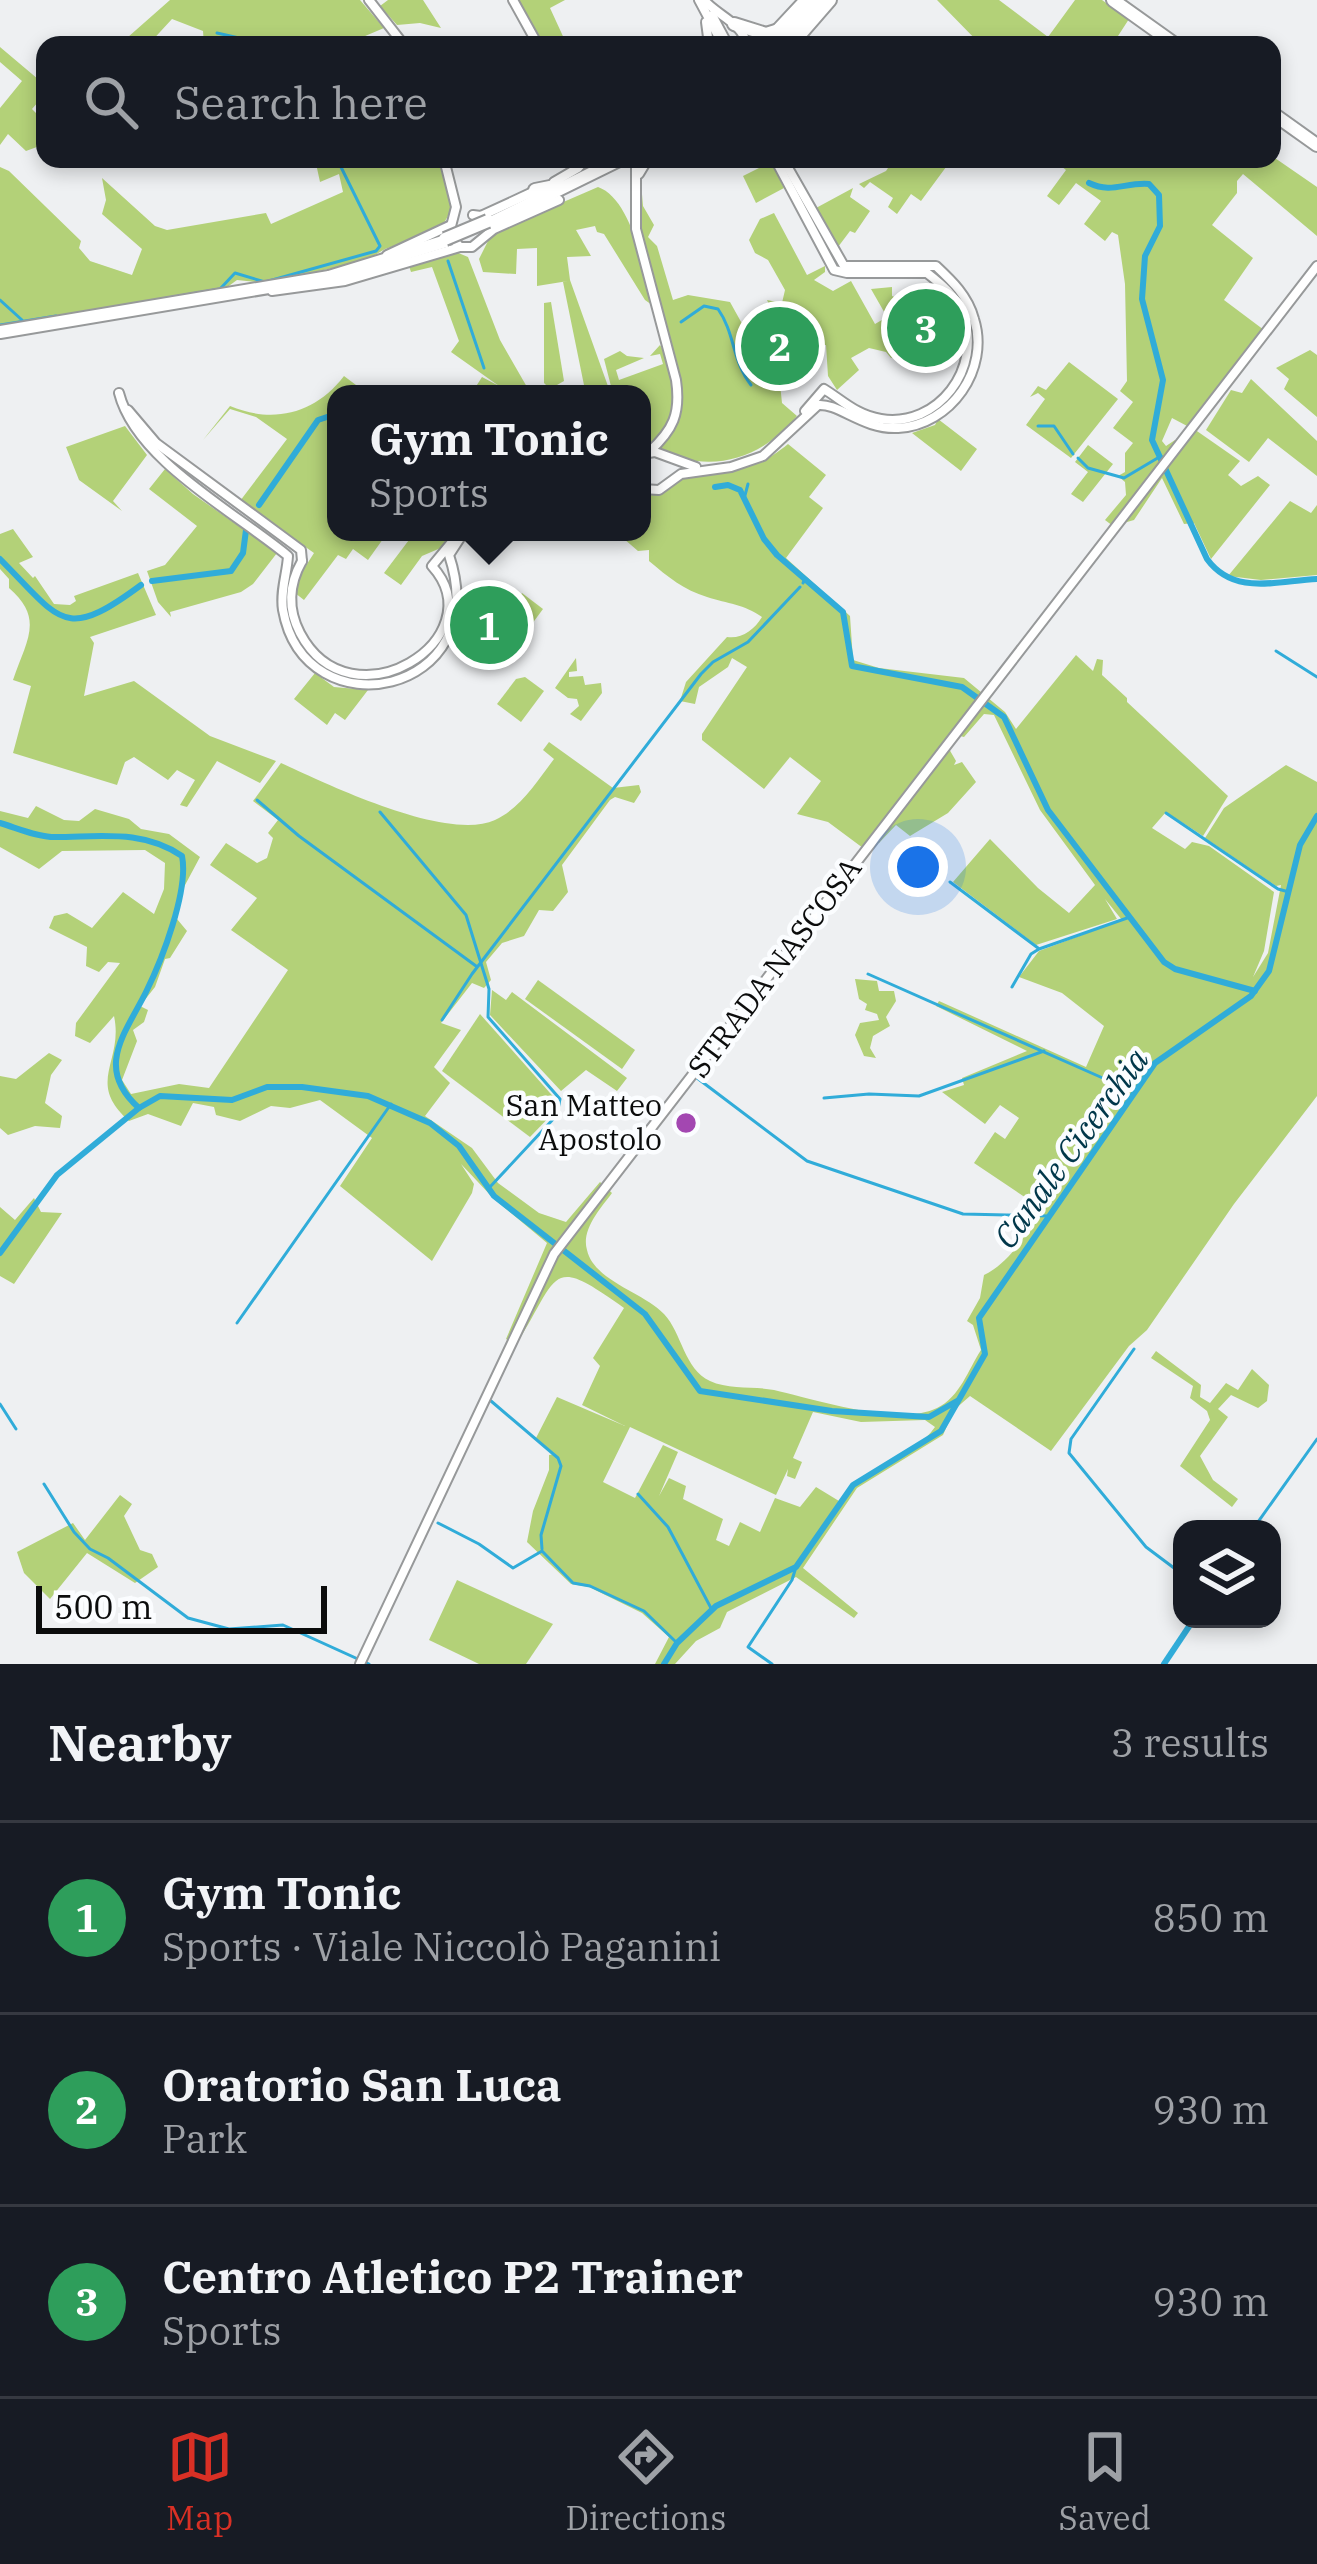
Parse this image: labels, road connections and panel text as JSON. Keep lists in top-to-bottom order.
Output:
{
  "streets": {
    "street": ["STRADA NASCOSA"]
  },
  "water": ["Canale Cicerchia"],
  "places": ["San Matteo Apostolo"],
  "scale_bar": "500 m",
  "page": {
    "search": "Search here",
    "pins": ["3", "2", "1"],
    "popup": ["Gym Tonic", "Sports"],
    "scale": "500 m",
    "heading": ["Nearby", "3 results"],
    "list": [
      {
        "mark": "1",
        "name": "Gym Tonic",
        "note": "Sports · Viale Niccolò Paganini",
        "value": "850 m"
      },
      {
        "mark": "2",
        "name": "Oratorio San Luca",
        "note": "Park",
        "value": "930 m"
      },
      {
        "mark": "3",
        "name": "Centro Atletico P2 Trainer",
        "note": "Sports",
        "value": "930 m"
      }
    ],
    "nav": ["Map", "Directions", "Saved"]
  }
}
